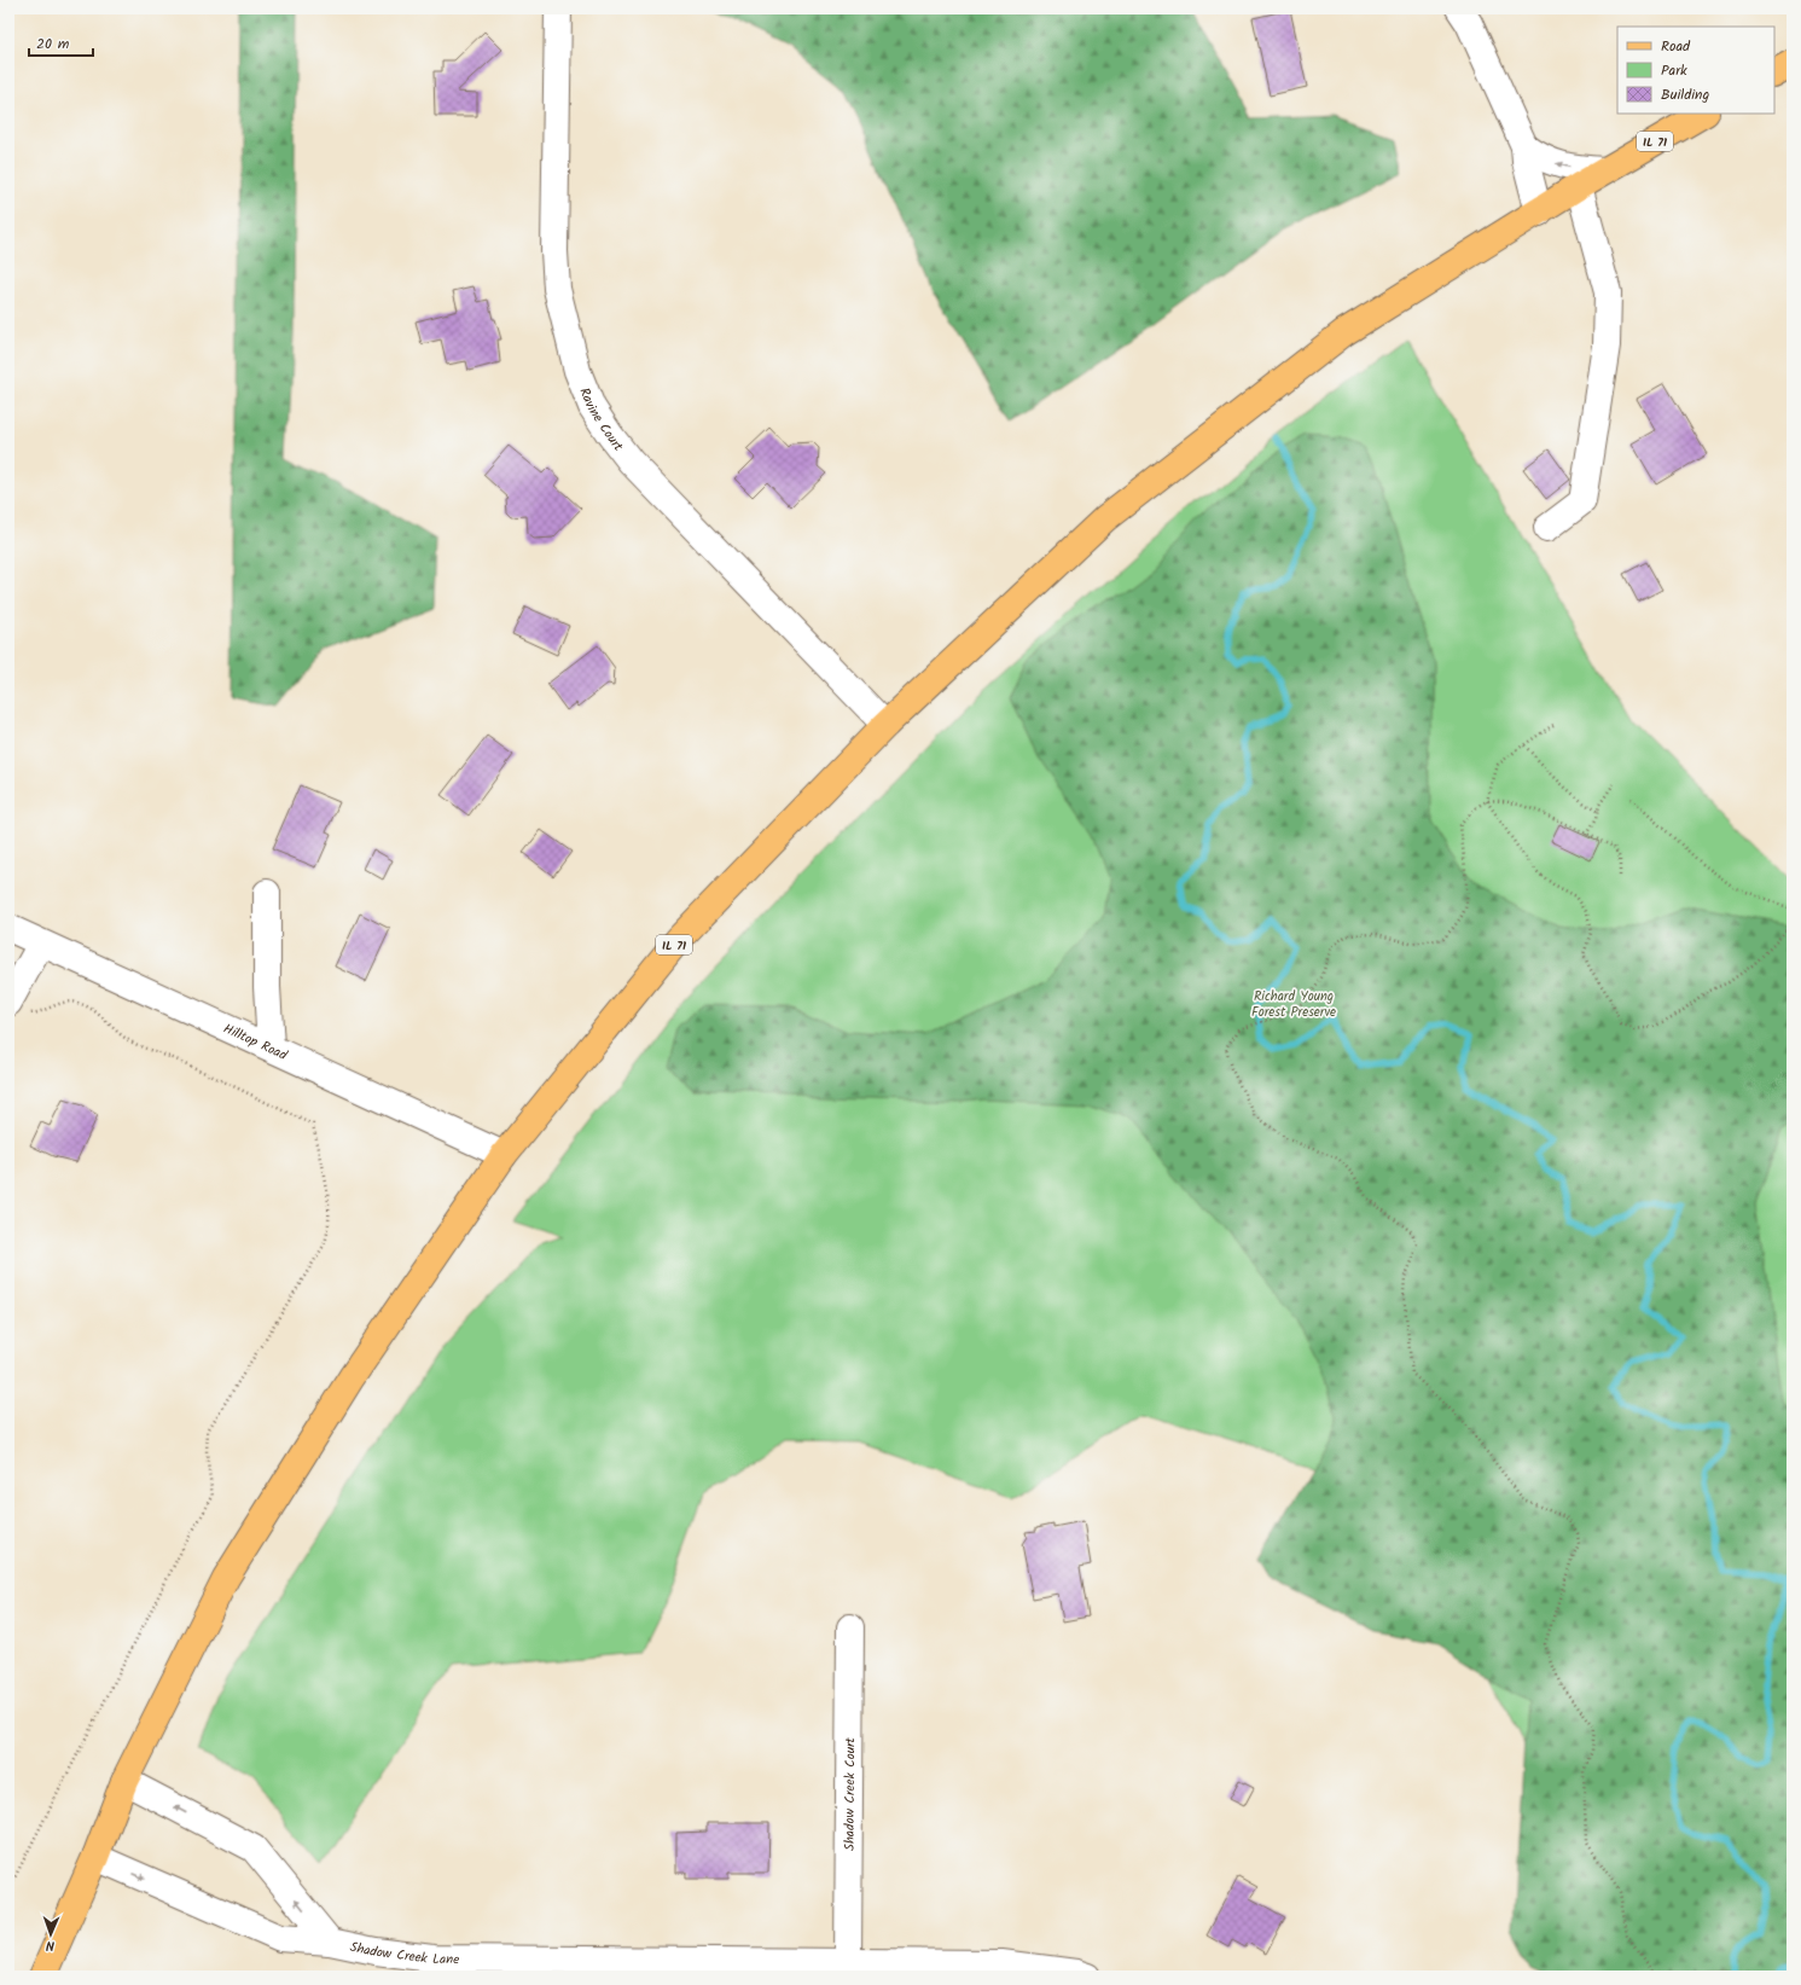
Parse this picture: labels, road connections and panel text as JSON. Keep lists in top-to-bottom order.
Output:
{
  "streets": {
    "main road": ["IL 71"],
    "street": [
      "Ravine Court",
      "Hilltop Road",
      "Shadow Creek Court",
      "Shadow Creek Lane"
    ]
  },
  "crossings": [
    ["IL 71", "Ravine Court"],
    ["IL 71", "Hilltop Road"],
    ["IL 71", "Shadow Creek Lane"],
    ["Shadow Creek Court", "Shadow Creek Lane"]
  ],
  "parks": ["Richard Young Forest Preserve"],
  "legend": ["Road", "Park", "Building"],
  "scale_bar": "20 m",
  "north": "bottom"
}
